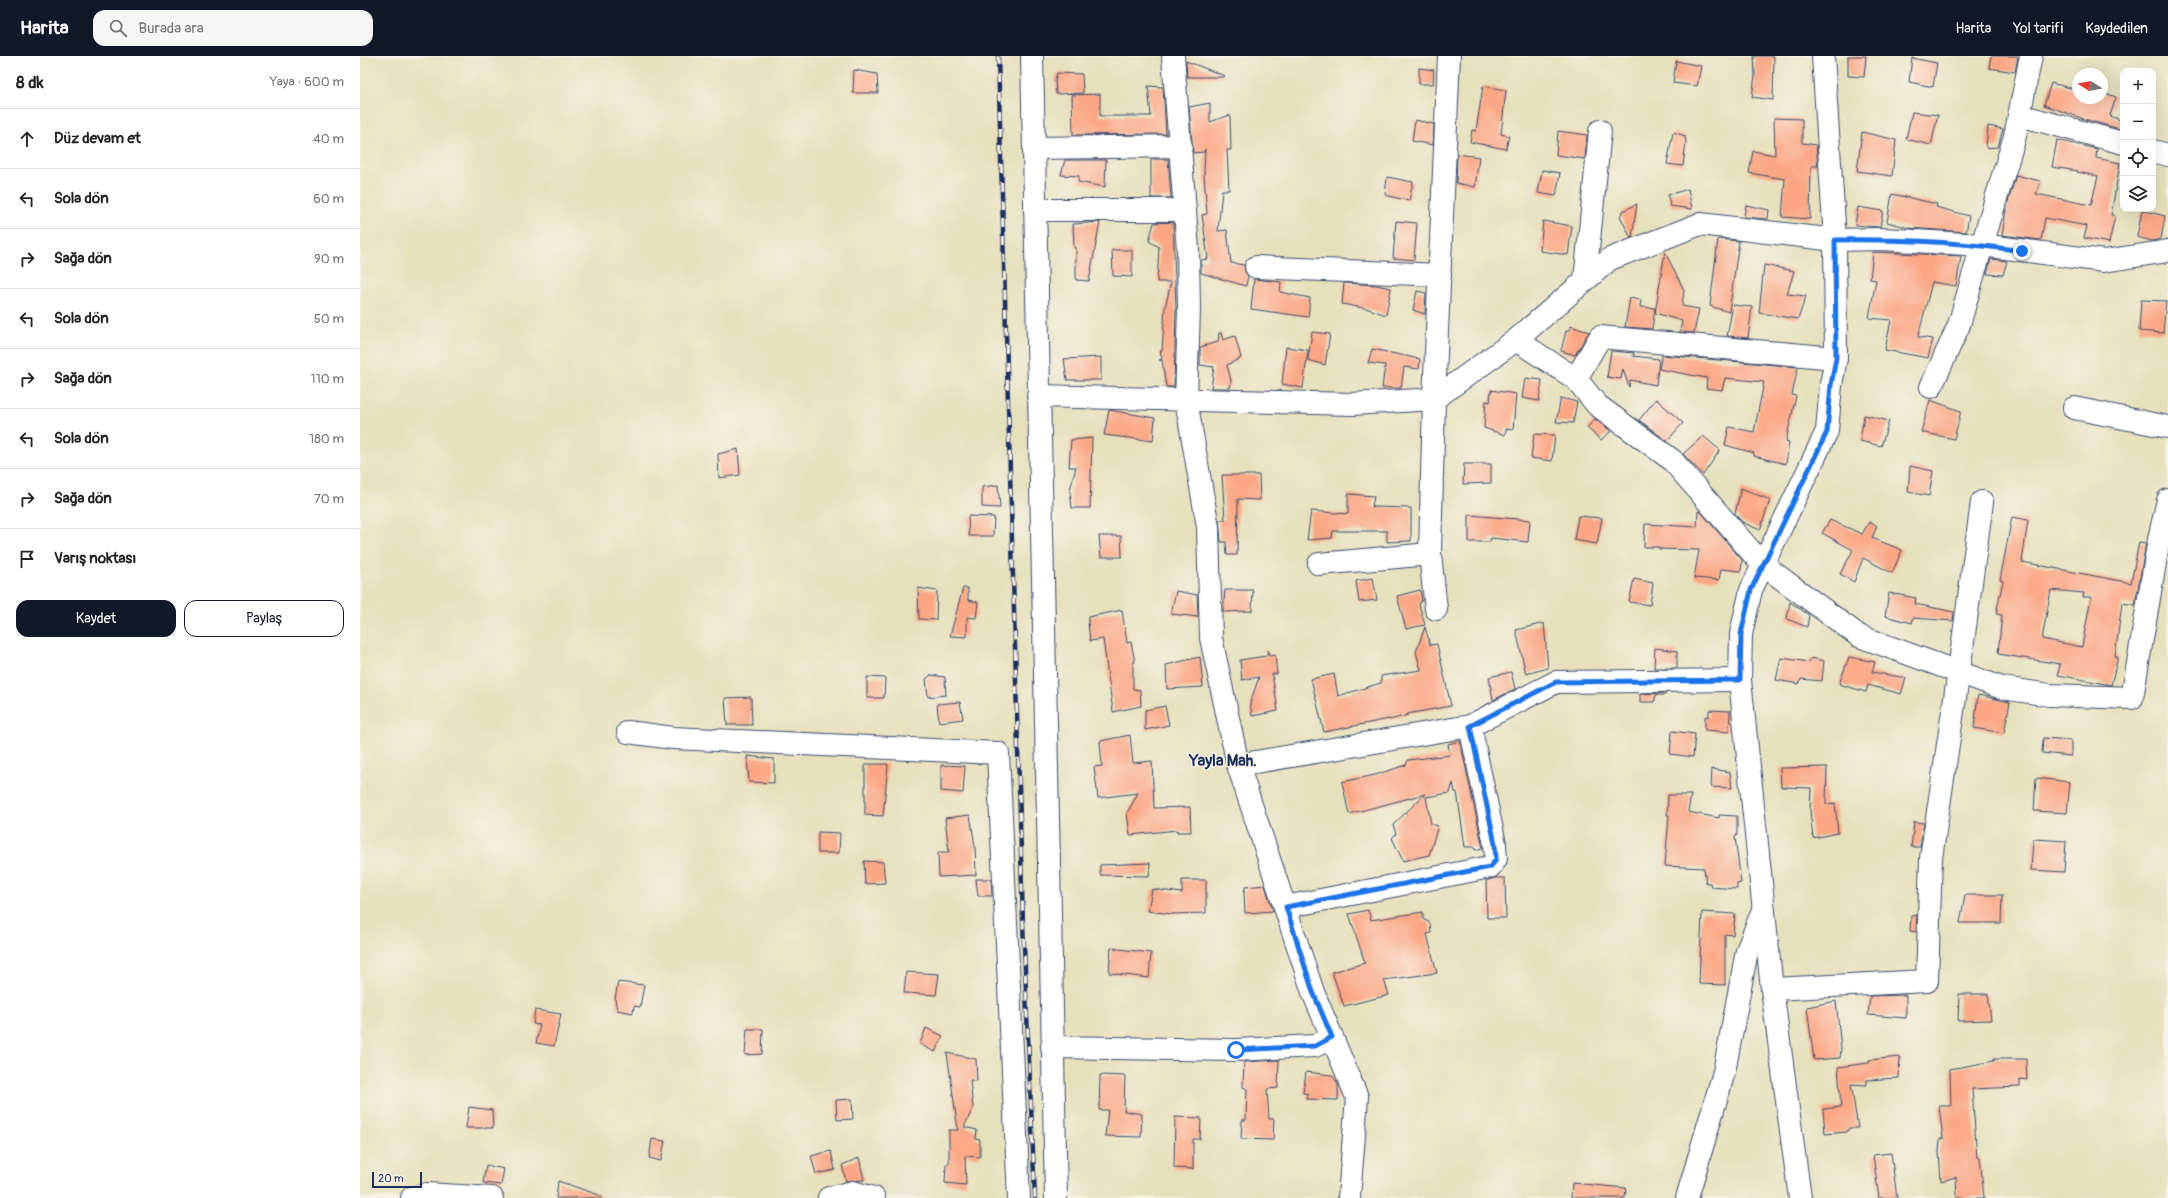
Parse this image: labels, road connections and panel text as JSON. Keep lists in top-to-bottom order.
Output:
{
  "districts": ["Yayla Mah."],
  "scale_bar": "20 m",
  "north": "left",
  "page": {
    "header": "Harita",
    "search": "Burada ara",
    "nav": ["Harita", "Yol tarifi", "Kaydedilen"],
    "heading": ["8 dk", "Yaya · 600 m"],
    "map_buttons": ["+", "−"],
    "list": [
      ["Düz devam et", "40 m"],
      ["Sola dön", "60 m"],
      ["Sağa dön", "90 m"],
      ["Sola dön", "50 m"],
      ["Sağa dön", "110 m"],
      ["Sola dön", "180 m"],
      ["Sağa dön", "70 m"],
      "Varış noktası"
    ],
    "buttons": ["Kaydet", "Paylaş"],
    "scale": "20 m"
  }
}
